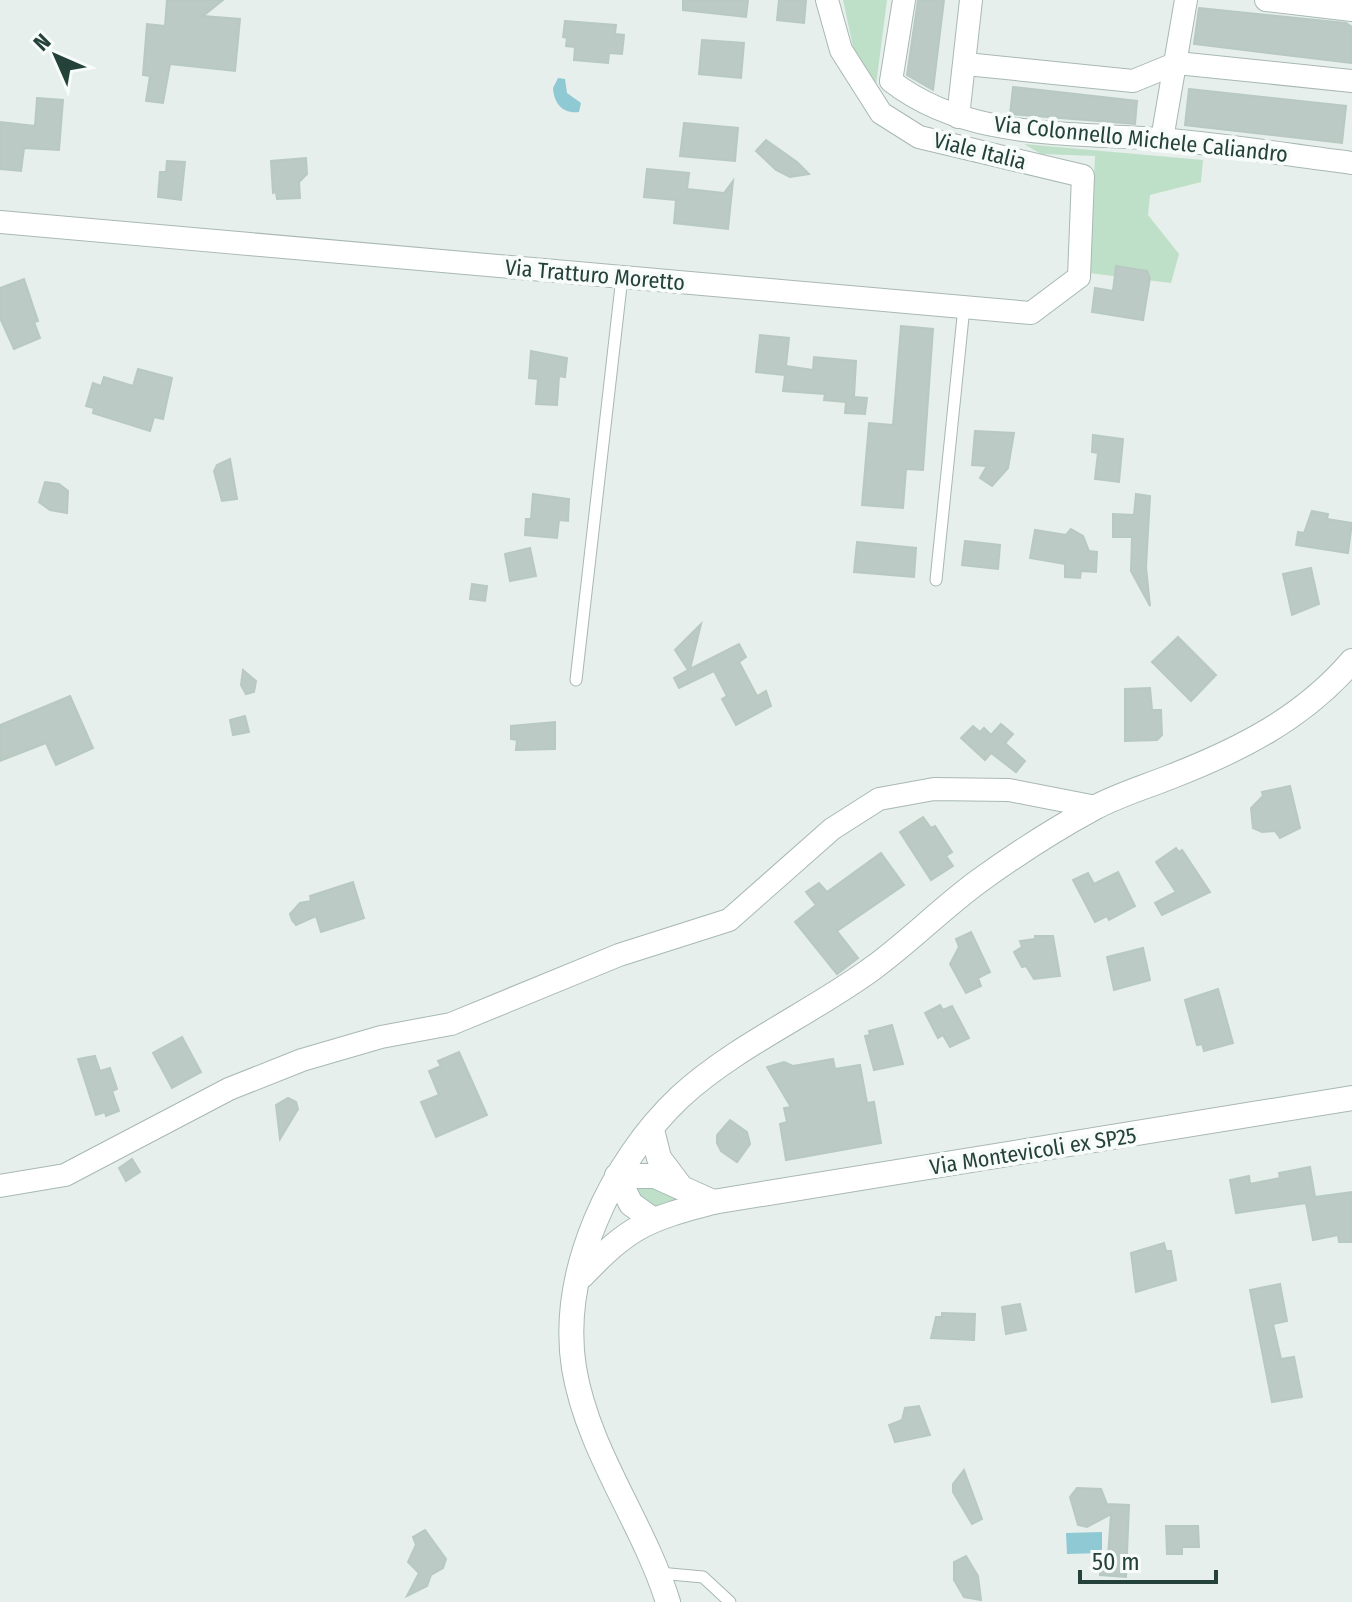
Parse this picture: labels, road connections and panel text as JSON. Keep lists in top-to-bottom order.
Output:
{
  "streets": {
    "street": [
      "Via Colonnello Michele Caliandro",
      "Viale Italia",
      "Via Tratturo Moretto",
      "Via Montevicoli ex SP25"
    ]
  },
  "crossings": [
    ["Viale Italia", "Via Tratturo Moretto"]
  ],
  "scale_bar": "50 m",
  "north": "top left"
}
